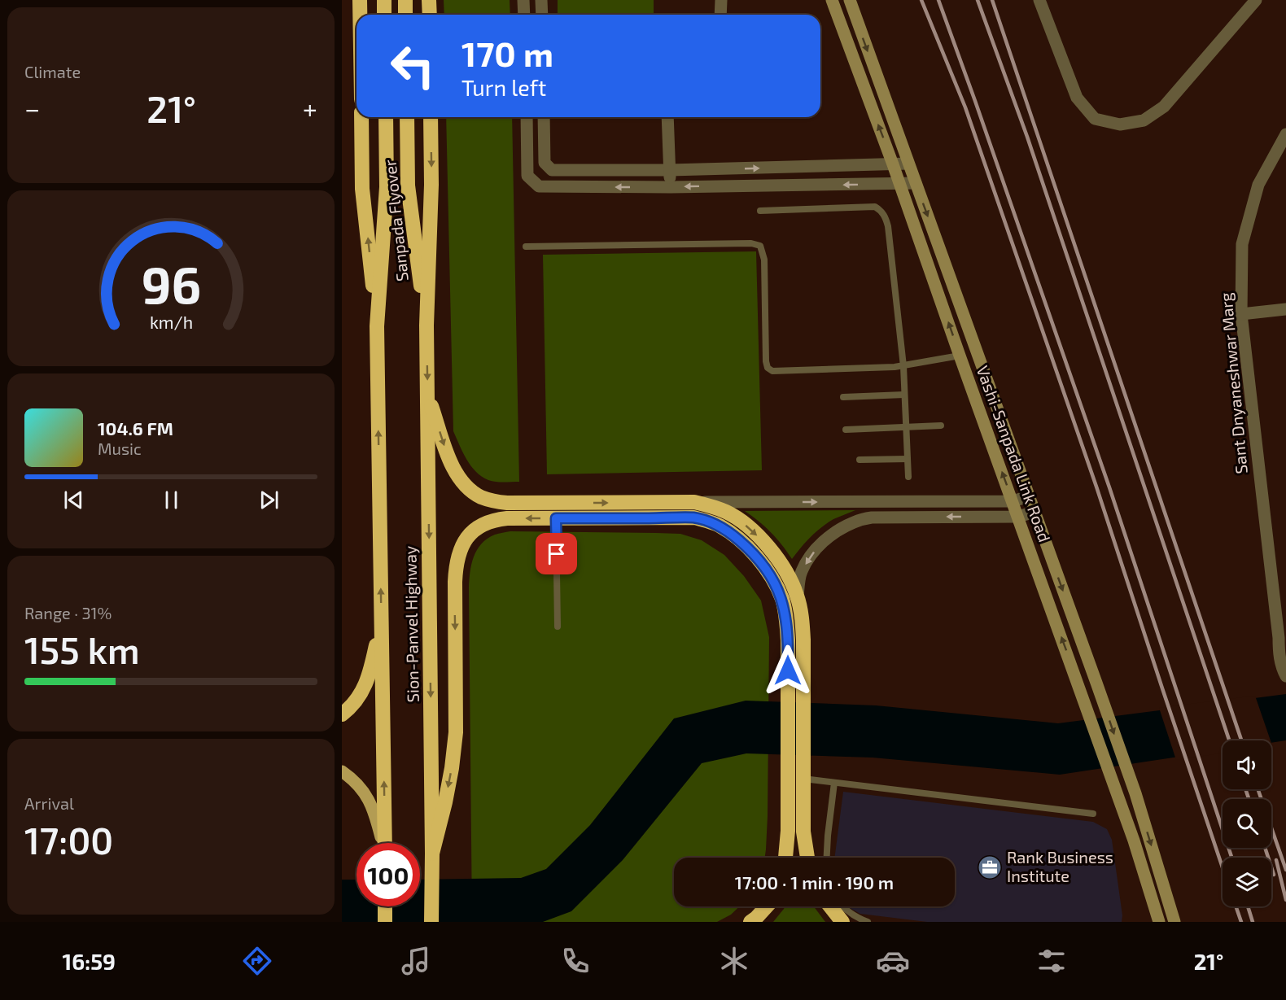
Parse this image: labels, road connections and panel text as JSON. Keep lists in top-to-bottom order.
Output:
{
  "streets": {
    "highway": ["Sanpada Flyover", "Sion-Panvel Highway"],
    "main road": ["Vashi-Sanpada Link Road"],
    "street": ["Sant Dnyaneshwar Marg"]
  },
  "crossings": [
    ["Sanpada Flyover", "Sion-Panvel Highway"]
  ],
  "places": {
    "office": ["Rank Business Institute"]
  },
  "page": {
    "tile": [
      "Climate",
      ["Range · 31%", "155 km"],
      ["Arrival", "17:00"]
    ],
    "turn": ["170 m", "Turn left"],
    "heat": ["−", "21°", "+"],
    "song": ["104.6 FM", "Music"],
    "limit": "100",
    "trip": "17:00 · 1 min · 190 m",
    "tabs": ["16:59", "21°"],
    "gauge": ["96", "km/h"]
  }
}
